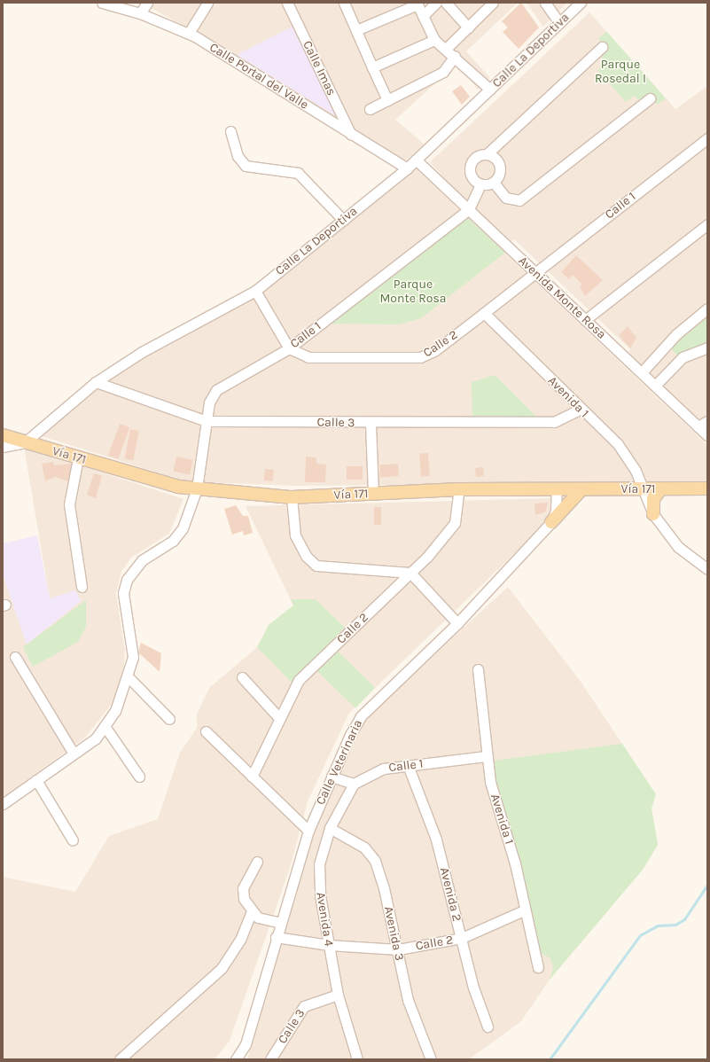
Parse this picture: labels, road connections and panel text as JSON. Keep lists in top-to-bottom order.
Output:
{
  "streets": {
    "main road": ["Vía 171"],
    "street": [
      "Calle La Deportiva",
      "Calle Imas",
      "Calle Portal del Valle",
      "Calle 1",
      "Avenida Monte Rosa",
      "Calle 2",
      "Avenida 1",
      "Calle 3",
      "Calle Veterinaria",
      "Avenida 2",
      "Avenida 4",
      "Avenida 3"
    ]
  },
  "crossings": [
    ["Calle La Deportiva", "Calle Portal del Valle"],
    ["Calle La Deportiva", "Avenida Monte Rosa"],
    ["Calle La Deportiva", "Calle 3"],
    ["Calle La Deportiva", "Vía 171"],
    ["Calle Imas", "Calle Portal del Valle"],
    ["Calle 1", "Avenida Monte Rosa"],
    ["Calle 1", "Calle 2"],
    ["Calle 1", "Avenida 1"],
    ["Calle 1", "Calle 3"],
    ["Calle 1", "Vía 171"],
    ["Calle 1", "Avenida 2"],
    ["Calle 1", "Avenida 4"],
    ["Avenida Monte Rosa", "Calle 2"],
    ["Calle 2", "Avenida 1"],
    ["Calle 2", "Vía 171"],
    ["Calle 2", "Calle Veterinaria"],
    ["Calle 2", "Avenida 2"],
    ["Calle 2", "Avenida 4"],
    ["Calle 2", "Avenida 3"],
    ["Avenida 1", "Calle 3"],
    ["Avenida 1", "Vía 171"],
    ["Calle 3", "Avenida 4"],
    ["Vía 171", "Calle Veterinaria"],
    ["Avenida 4", "Avenida 3"]
  ],
  "parks": ["Parque Rosedal I", "Parque Monte Rosa"]
}
